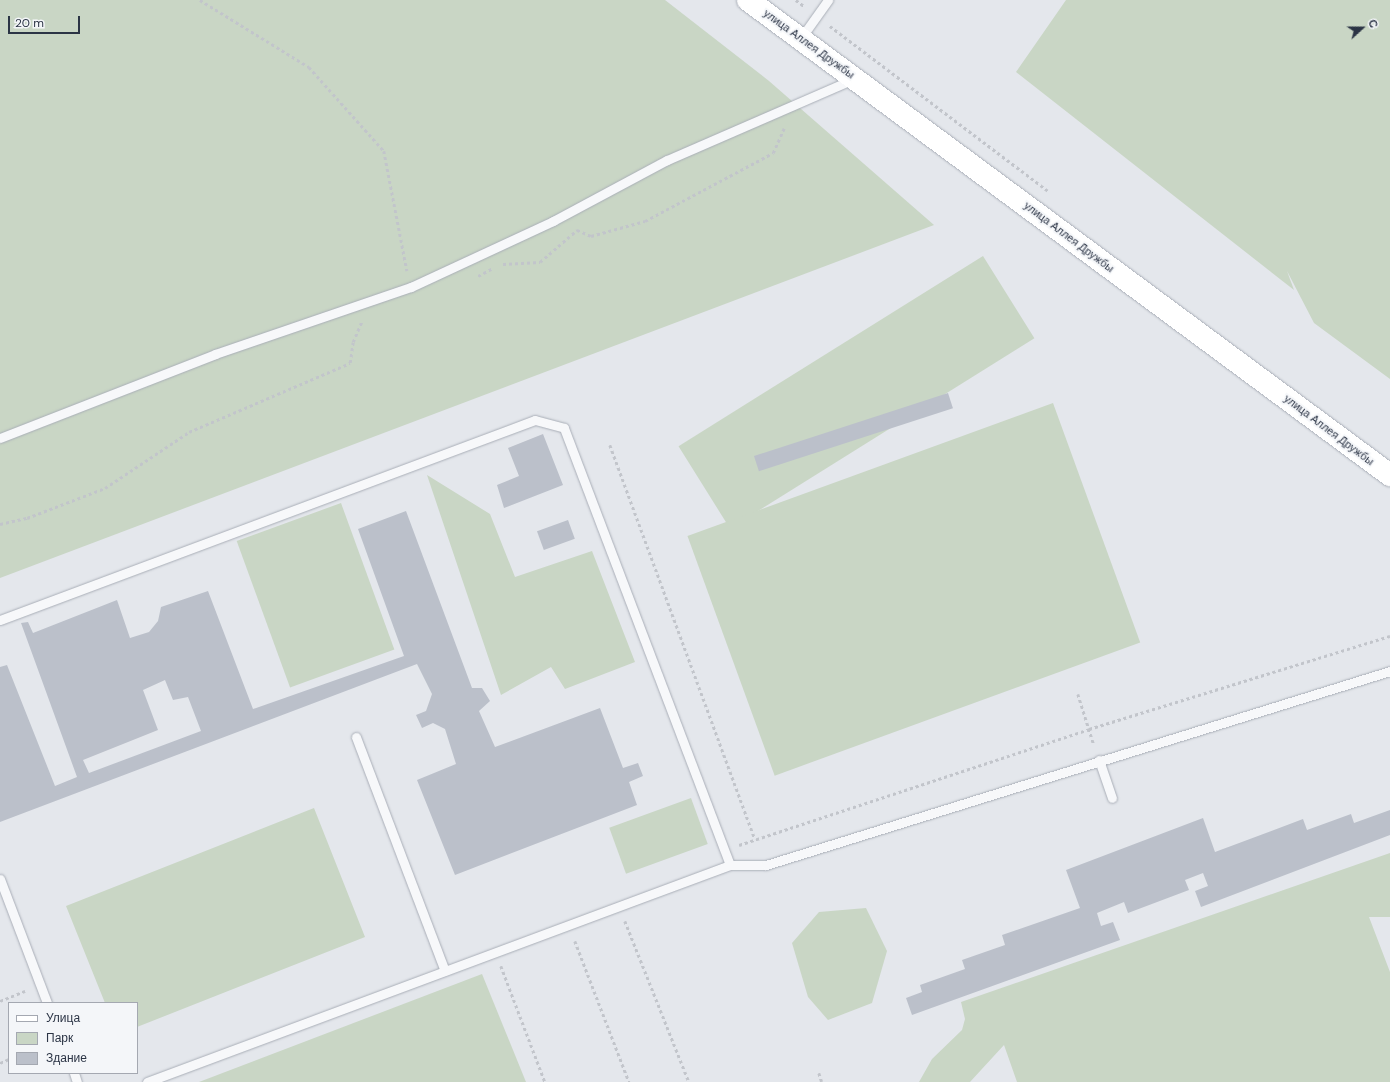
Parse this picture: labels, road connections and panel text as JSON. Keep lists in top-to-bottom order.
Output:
{
  "streets": {
    "main road": ["улица Аллея Дружбы"]
  },
  "legend": ["Улица", "Парк", "Здание"],
  "scale_bar": "20 m",
  "north": "right"
}
